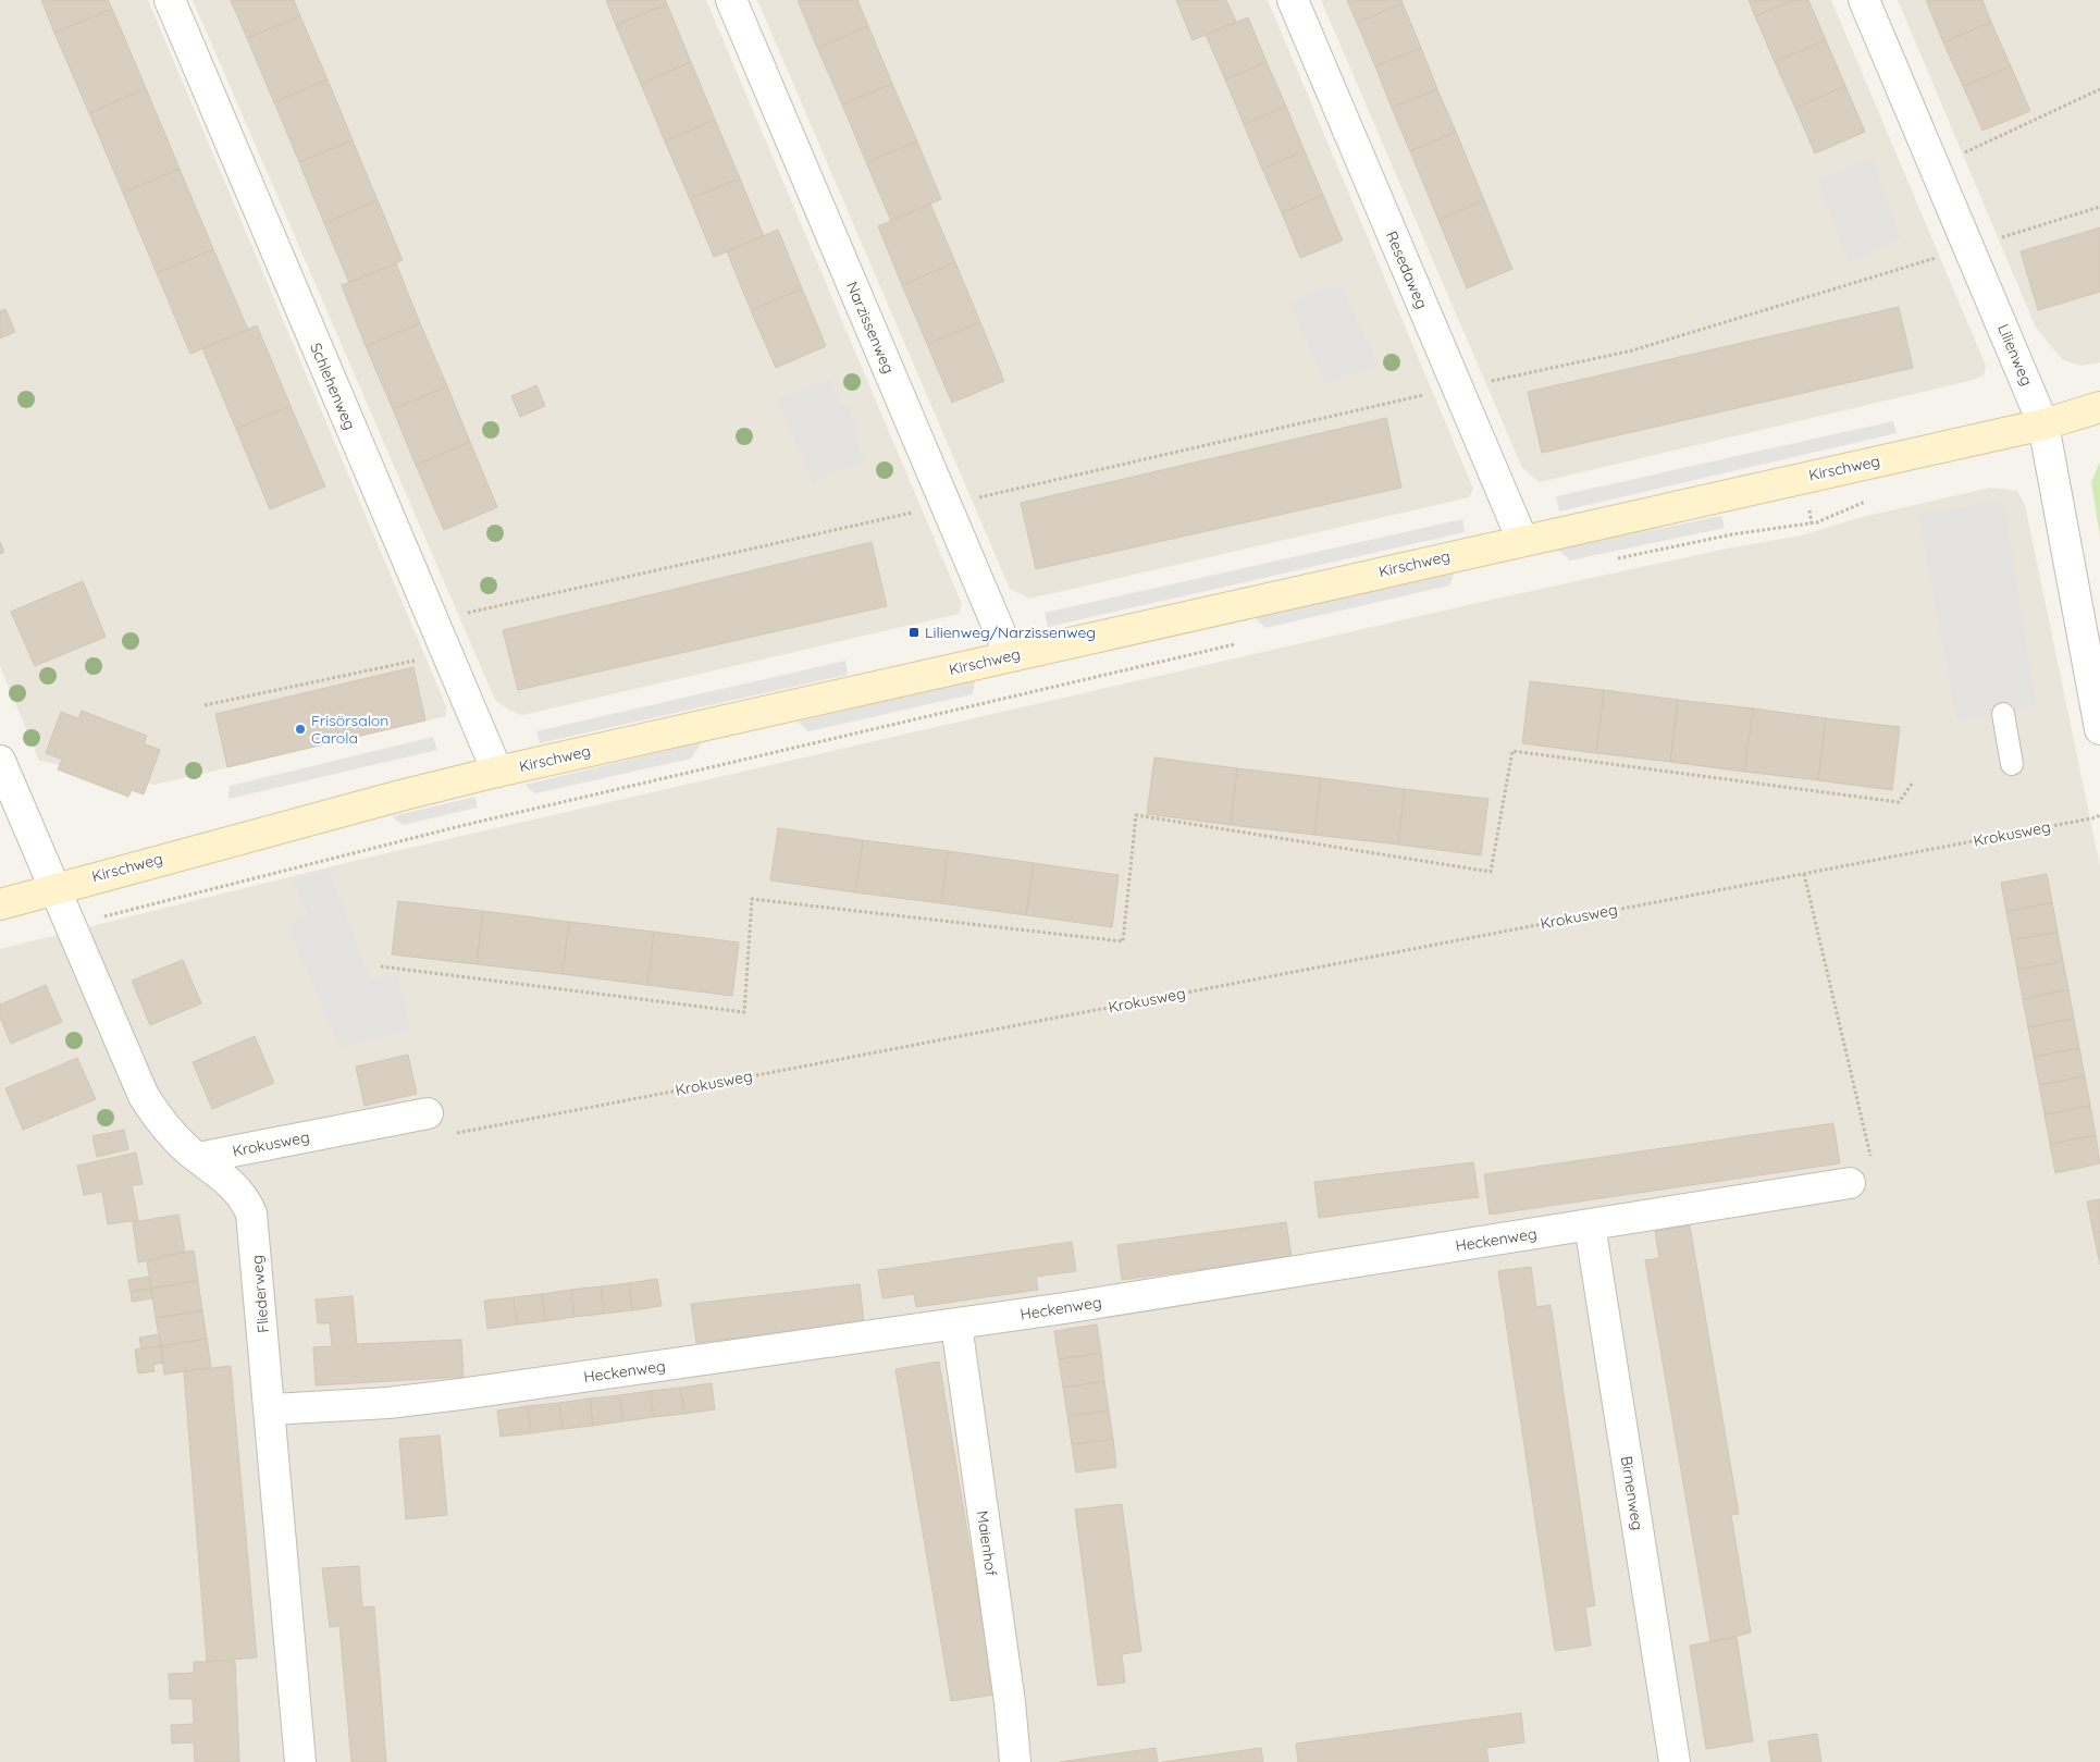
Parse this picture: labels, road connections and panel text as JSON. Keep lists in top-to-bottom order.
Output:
{
  "streets": {
    "main road": ["Kirschweg"],
    "street": [
      "Resedaweg",
      "Narzissenweg",
      "Lilienweg",
      "Schlehenweg",
      "Krokusweg",
      "Heckenweg",
      "Fliederweg",
      "Birnenweg",
      "Maienhof"
    ]
  },
  "crossings": [
    ["Resedaweg", "Kirschweg"],
    ["Narzissenweg", "Kirschweg"],
    ["Lilienweg", "Kirschweg"],
    ["Schlehenweg", "Kirschweg"],
    ["Kirschweg", "Fliederweg"],
    ["Krokusweg", "Fliederweg"],
    ["Heckenweg", "Fliederweg"],
    ["Heckenweg", "Birnenweg"],
    ["Heckenweg", "Maienhof"]
  ],
  "places": {
    "transit": ["Lilienweg/Narzissenweg"],
    "other": ["Frisörsalon Carola"]
  }
}
